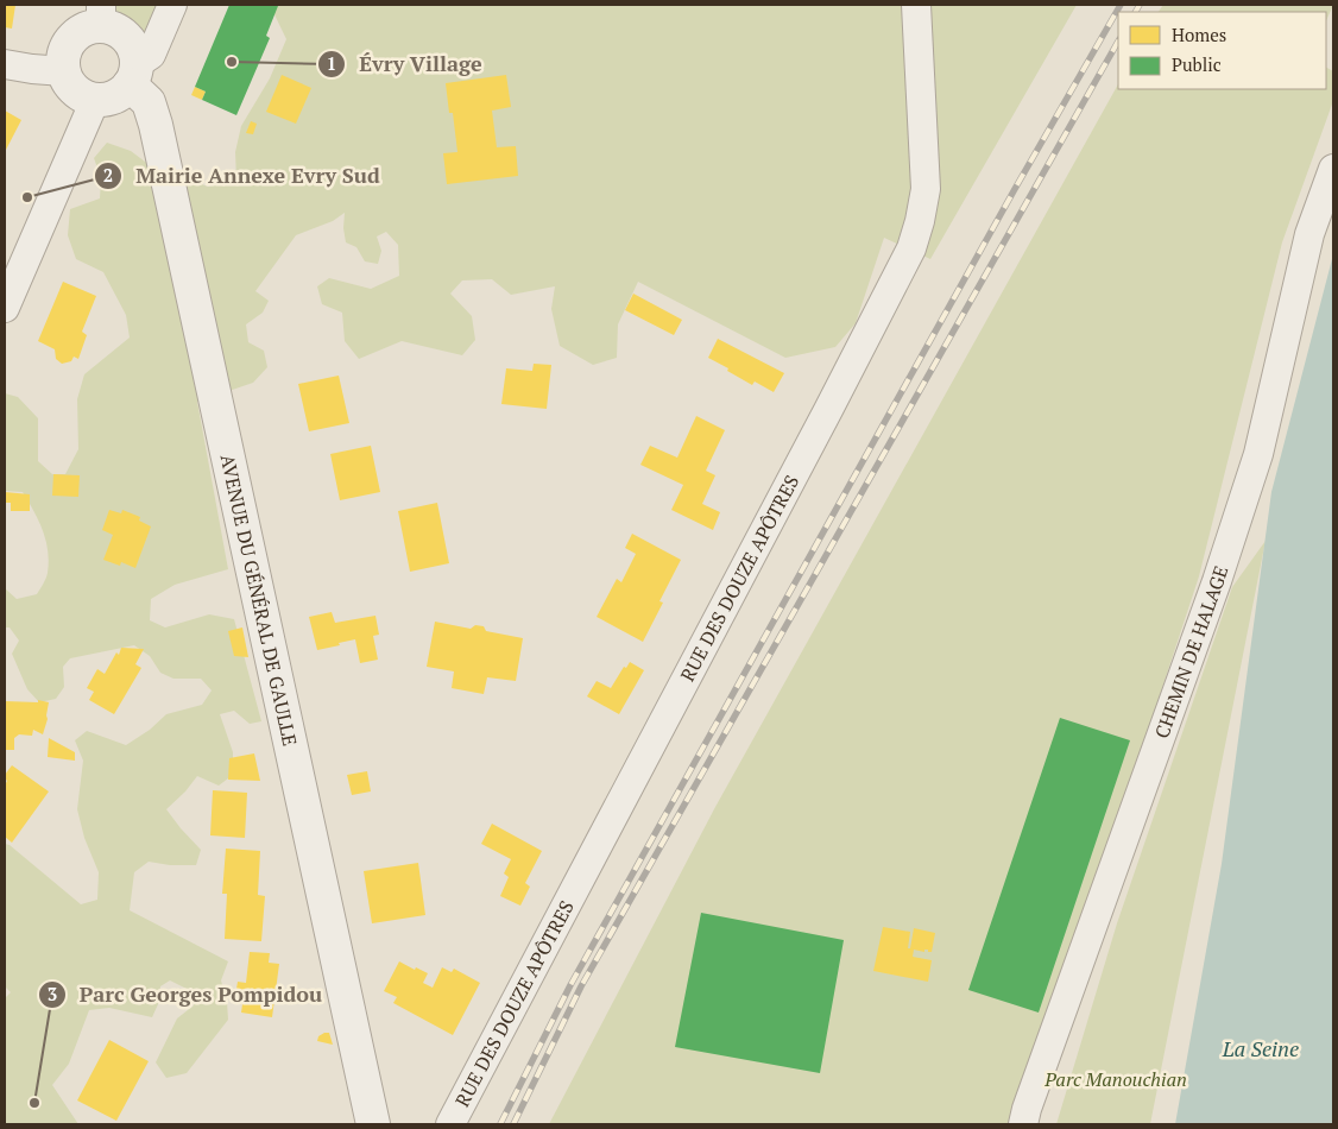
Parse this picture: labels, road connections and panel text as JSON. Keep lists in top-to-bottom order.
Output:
{
  "streets": {
    "street": ["RUE DES DOUZE APÔTRES", "AVENUE DU GÉNÉRAL DE GAULLE", "CHEMIN DE HALAGE"]
  },
  "water": ["La Seine"],
  "parks": ["Parc Manouchian"],
  "places": ["Évry Village", "Mairie Annexe Evry Sud", "Parc Georges Pompidou"],
  "legend": ["Homes", "Public"]
}
